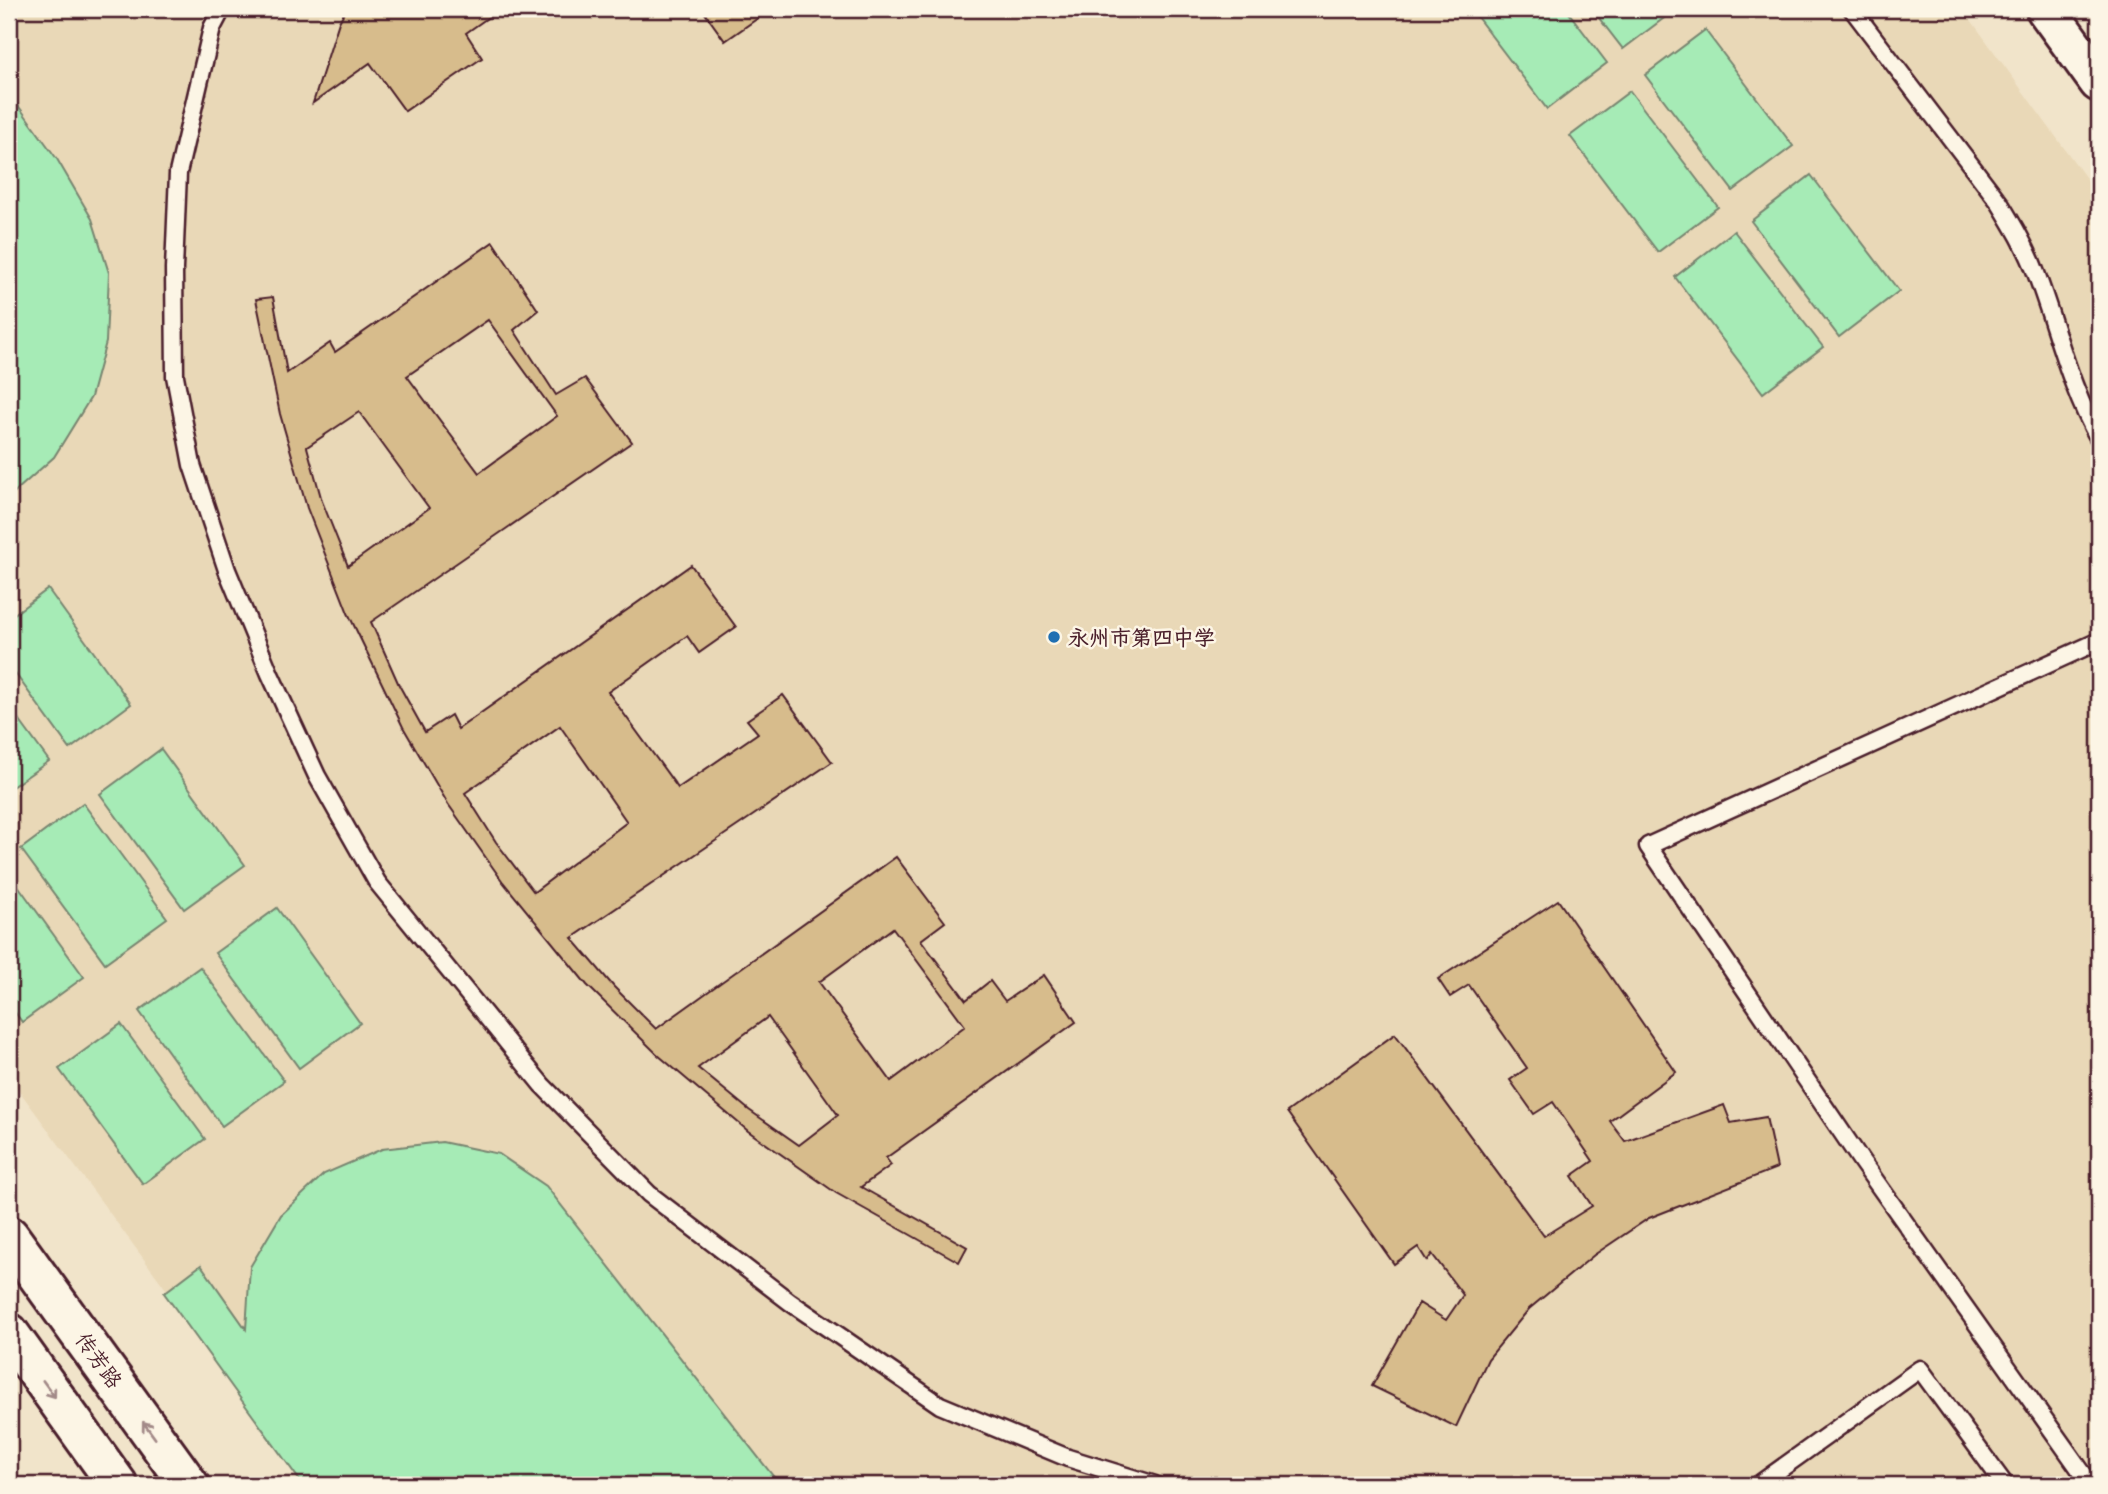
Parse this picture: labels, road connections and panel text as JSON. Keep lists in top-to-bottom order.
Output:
{
  "streets": {
    "main road": ["传芳路"]
  },
  "places": ["永州市第四中学"]
}
